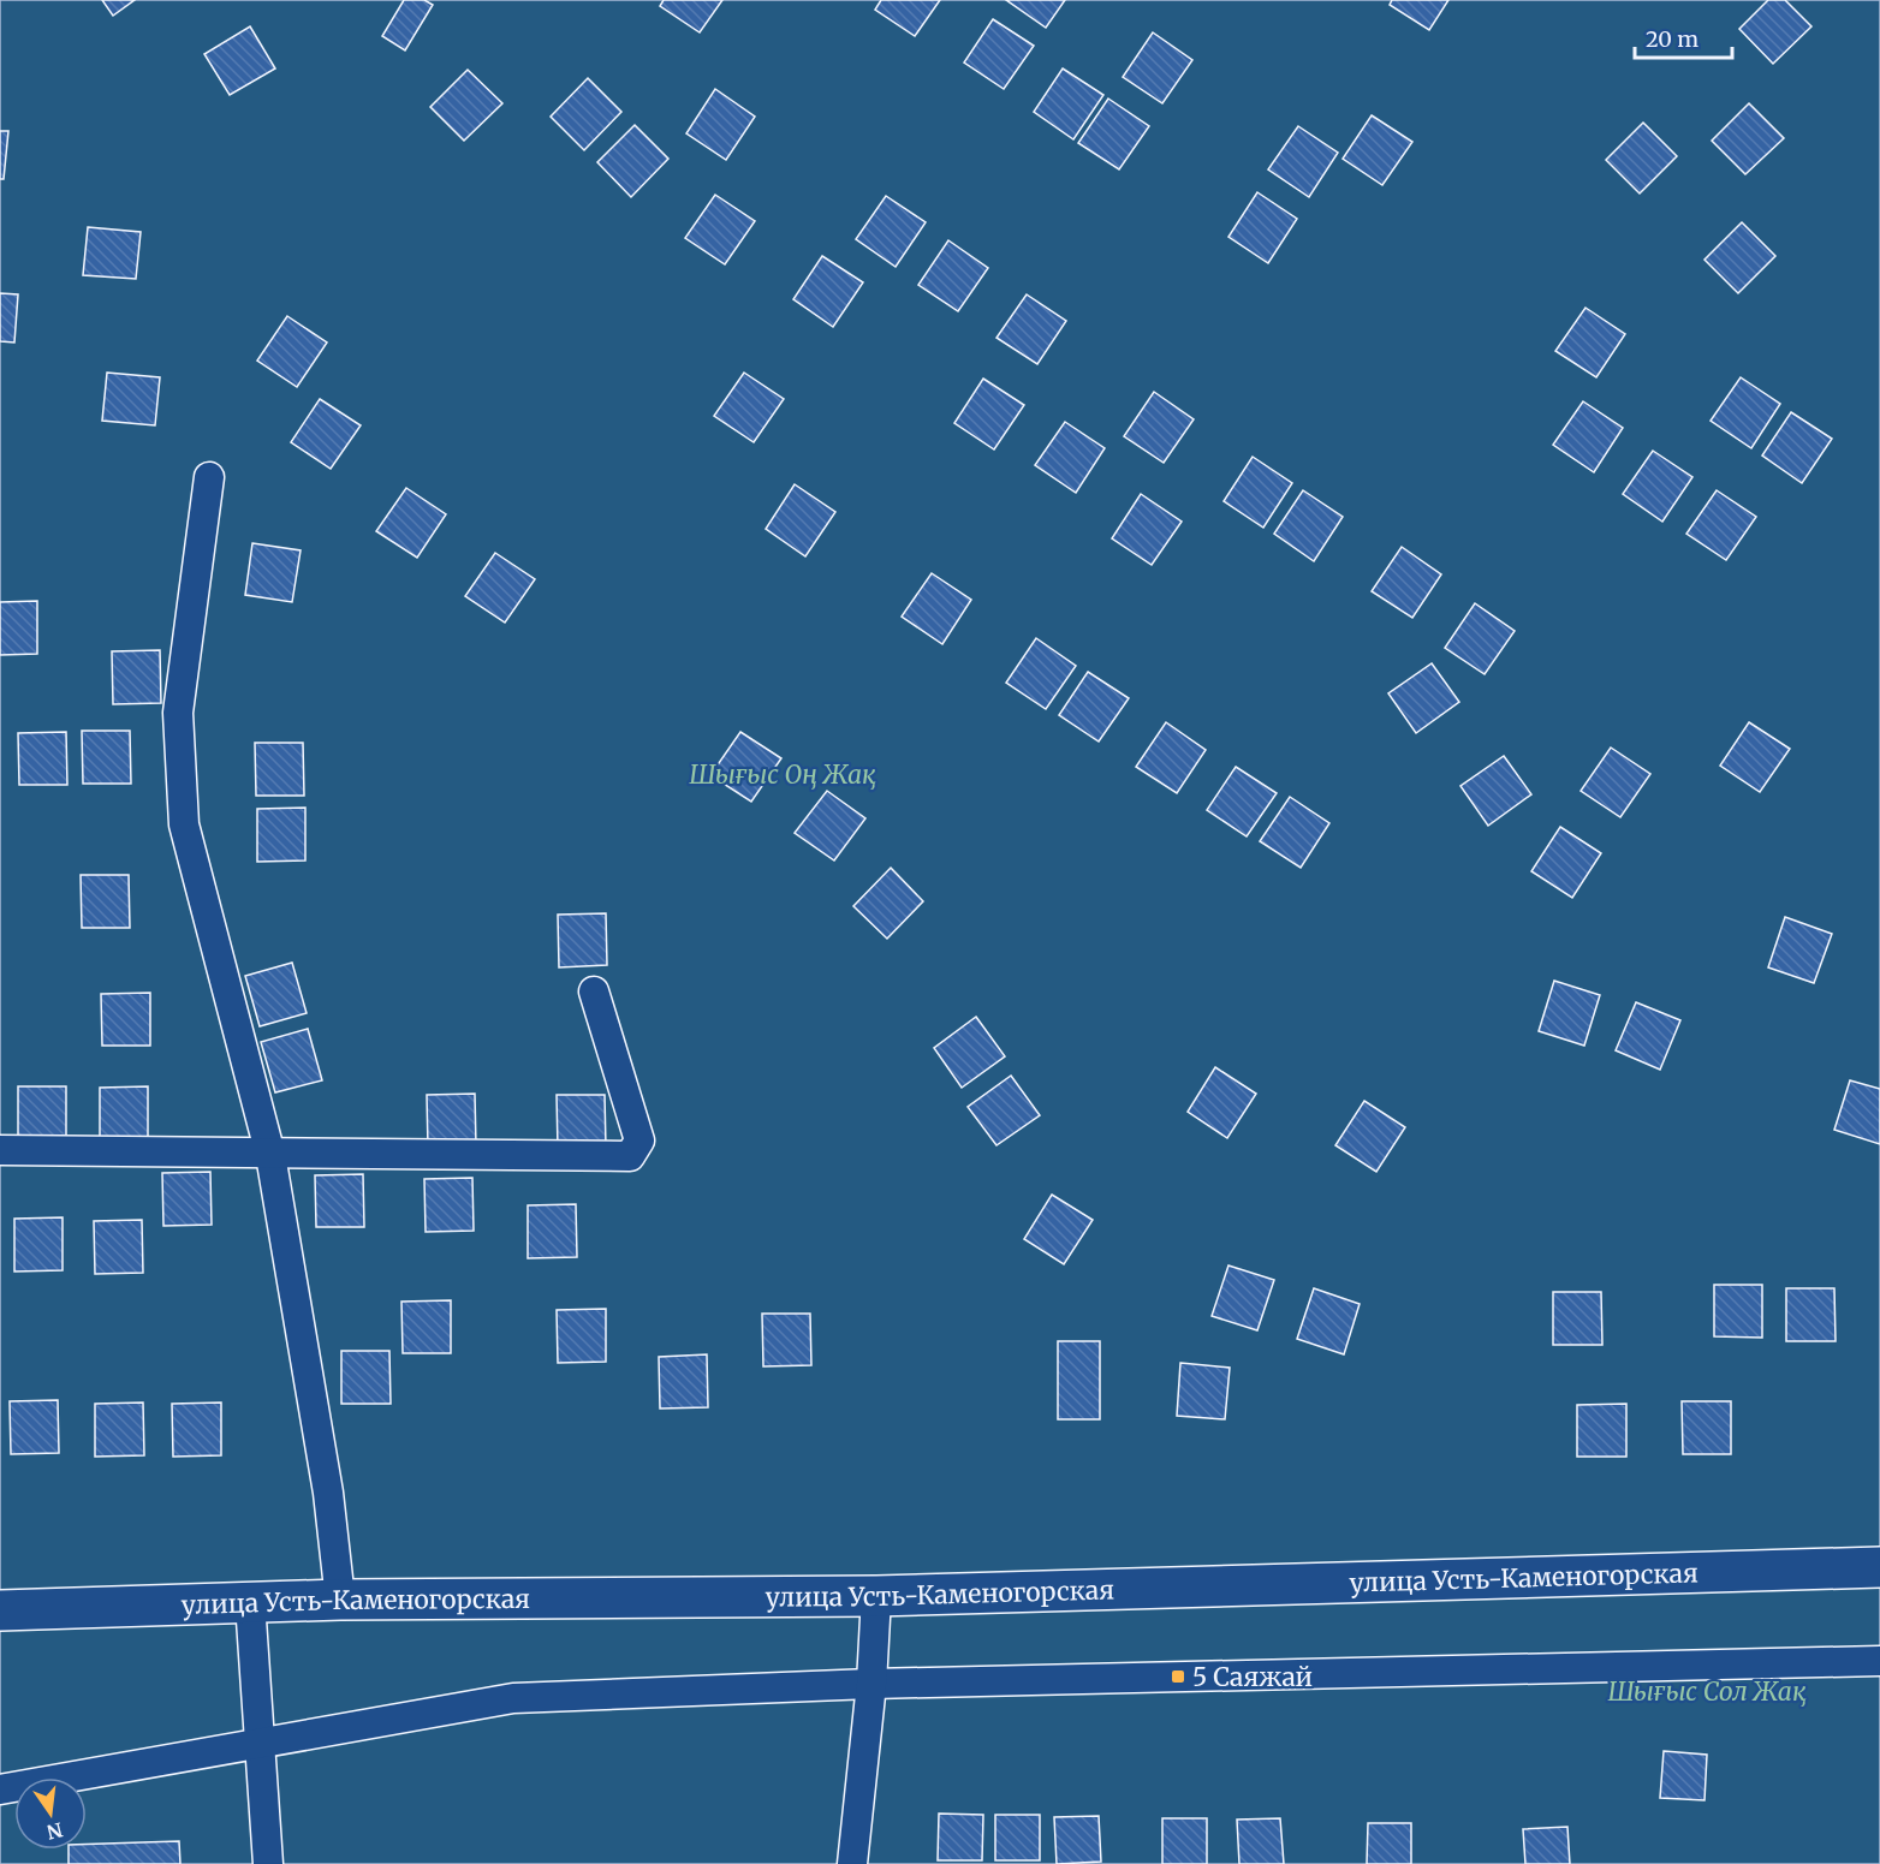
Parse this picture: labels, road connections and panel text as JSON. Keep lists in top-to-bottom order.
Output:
{
  "streets": {
    "street": ["улица Усть-Каменогорская"]
  },
  "parks": ["Шығыс Оң Жақ", "Шығыс Сол Жақ"],
  "places": {
    "transit": ["5 Саяжай"]
  },
  "scale_bar": "20 m",
  "north": "bottom"
}
